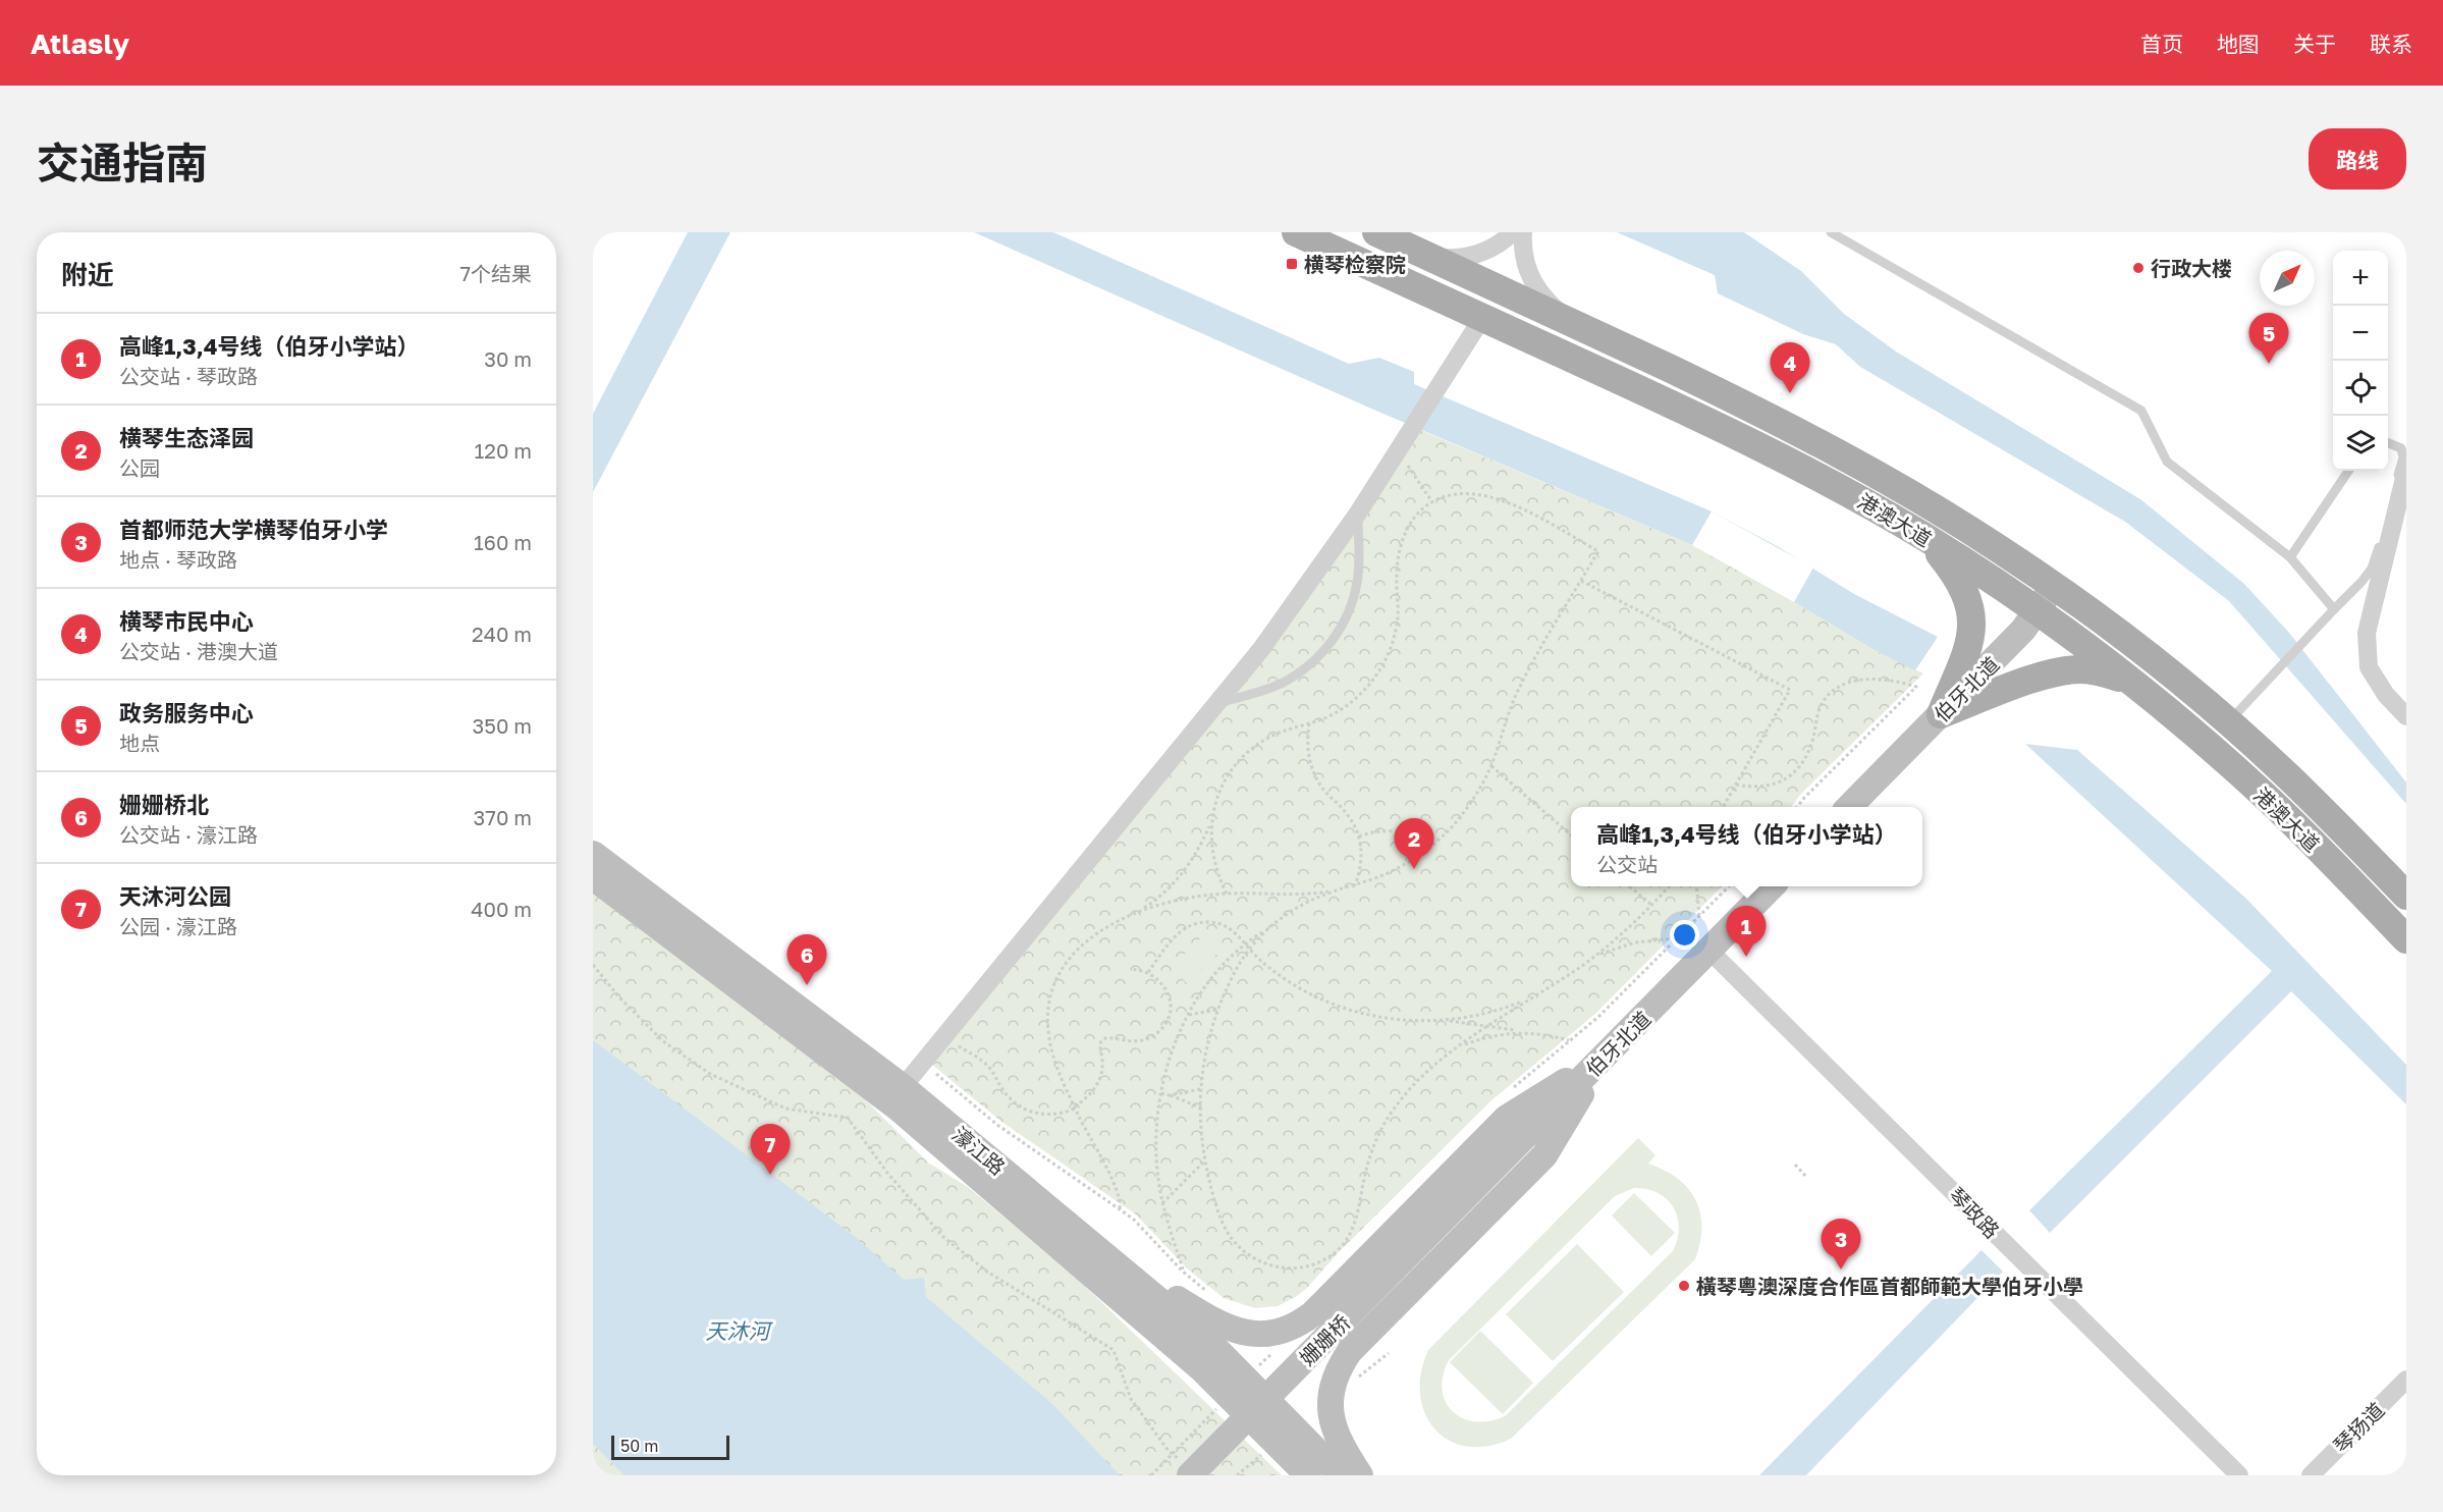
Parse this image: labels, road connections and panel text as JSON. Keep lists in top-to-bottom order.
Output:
{
  "streets": {
    "main road": [
      "港澳大道",
      "伯牙北道",
      "濠江路",
      "姗姗桥"
    ],
    "street": ["琴政路", "琴扬道"]
  },
  "crossings": [
    ["港澳大道", "伯牙北道"],
    ["伯牙北道", "琴政路"],
    ["伯牙北道", "姗姗桥"]
  ],
  "water": ["天沐河"],
  "places": {
    "transit": ["横琴检察院"],
    "other": ["行政大楼", "橫琴粵澳深度合作區首都師範大學伯牙小學"]
  },
  "scale_bar": "50 m",
  "north": "top right",
  "page": {
    "header": "Atlasly",
    "nav": [
      "首页",
      "地图",
      "关于",
      "联系"
    ],
    "title": "交通指南",
    "buttons": "路线",
    "heading": ["附近", "7个结果"],
    "map_buttons": ["+", "−"],
    "list": [
      {
        "mark": "1",
        "name": "高峰1,3,4号线（伯牙小学站）",
        "note": "公交站 · 琴政路",
        "value": "30 m"
      },
      {
        "mark": "2",
        "name": "横琴生态泽园",
        "note": "公园",
        "value": "120 m"
      },
      {
        "mark": "3",
        "name": "首都师范大学横琴伯牙小学",
        "note": "地点 · 琴政路",
        "value": "160 m"
      },
      {
        "mark": "4",
        "name": "横琴市民中心",
        "note": "公交站 · 港澳大道",
        "value": "240 m"
      },
      {
        "mark": "5",
        "name": "政务服务中心",
        "note": "地点",
        "value": "350 m"
      },
      {
        "mark": "6",
        "name": "姗姗桥北",
        "note": "公交站 · 濠江路",
        "value": "370 m"
      },
      {
        "mark": "7",
        "name": "天沐河公园",
        "note": "公园 · 濠江路",
        "value": "400 m"
      }
    ],
    "pins": [
      "5",
      "4",
      "2",
      "1",
      "6",
      "7",
      "3"
    ],
    "popup": ["高峰1,3,4号线（伯牙小学站）", "公交站"],
    "scale": "50 m"
  }
}
